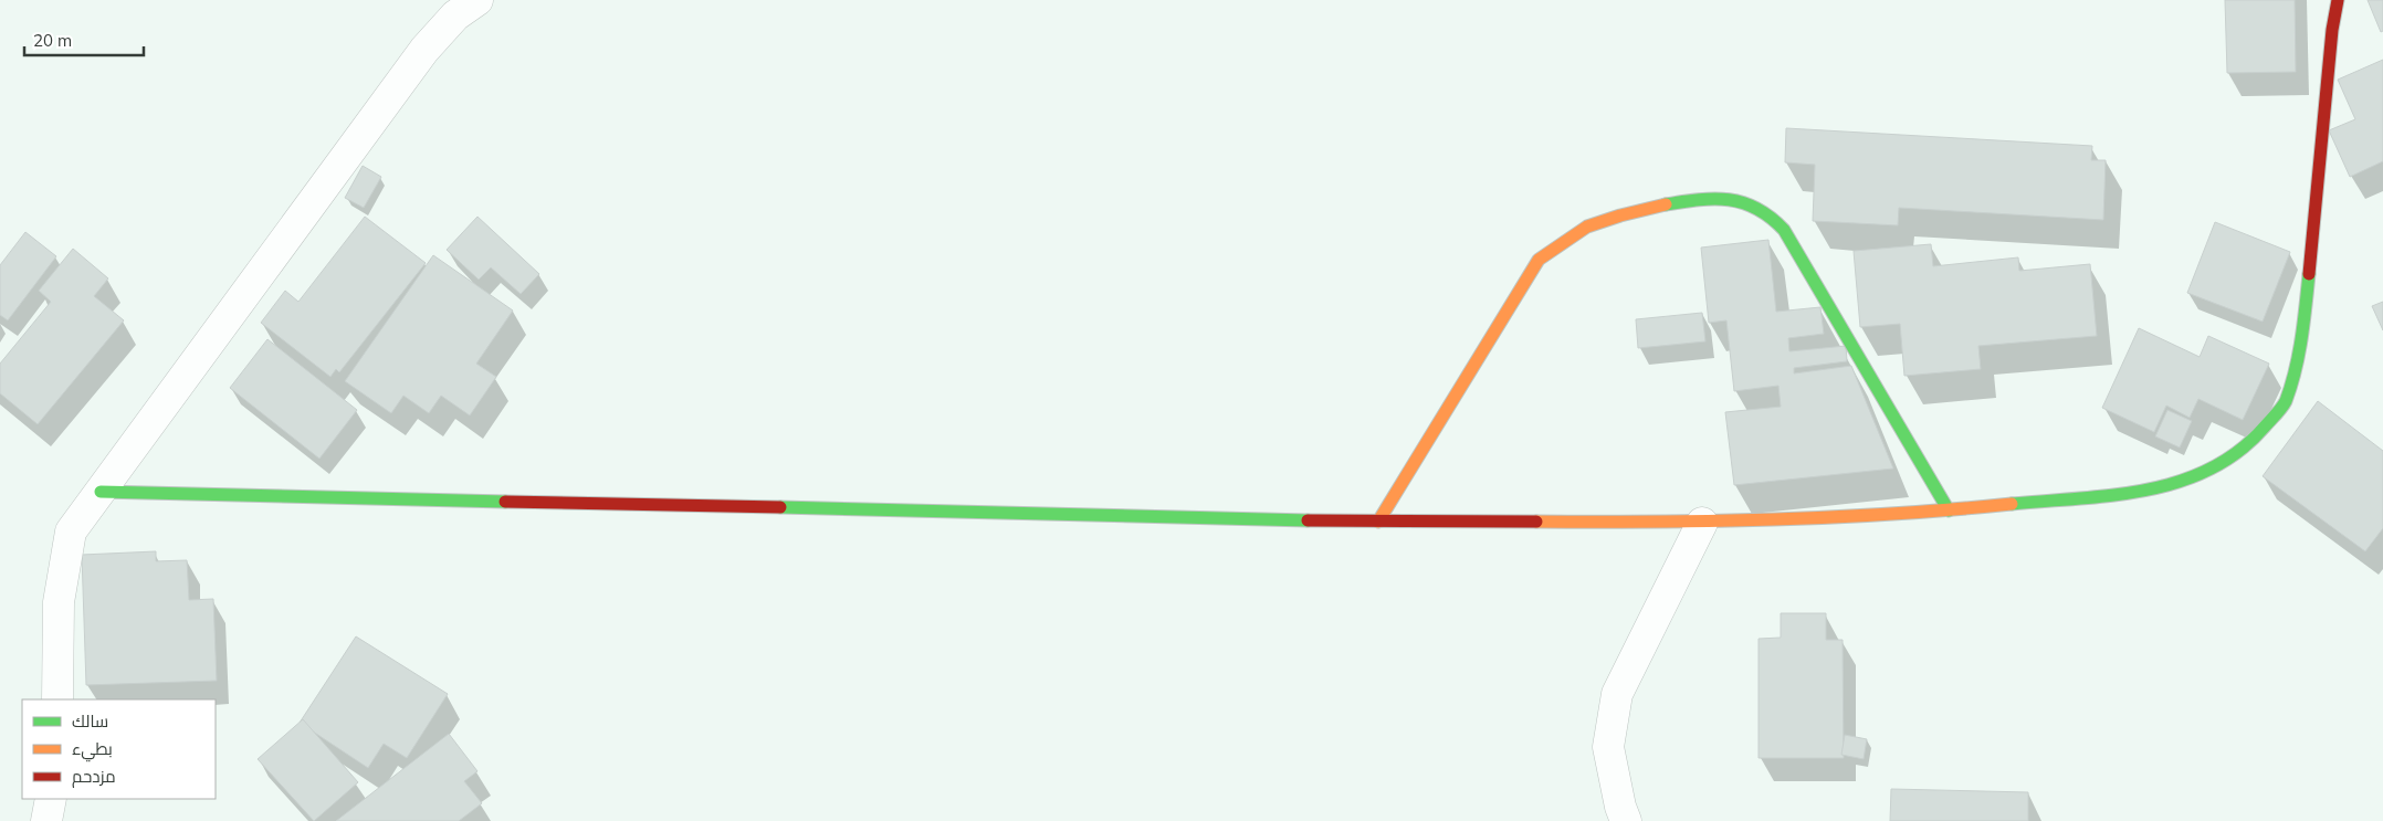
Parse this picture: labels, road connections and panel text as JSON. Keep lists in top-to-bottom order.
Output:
{
  "legend": ["سالك", "بطيء", "مزدحم"],
  "scale_bar": "20 m"
}
